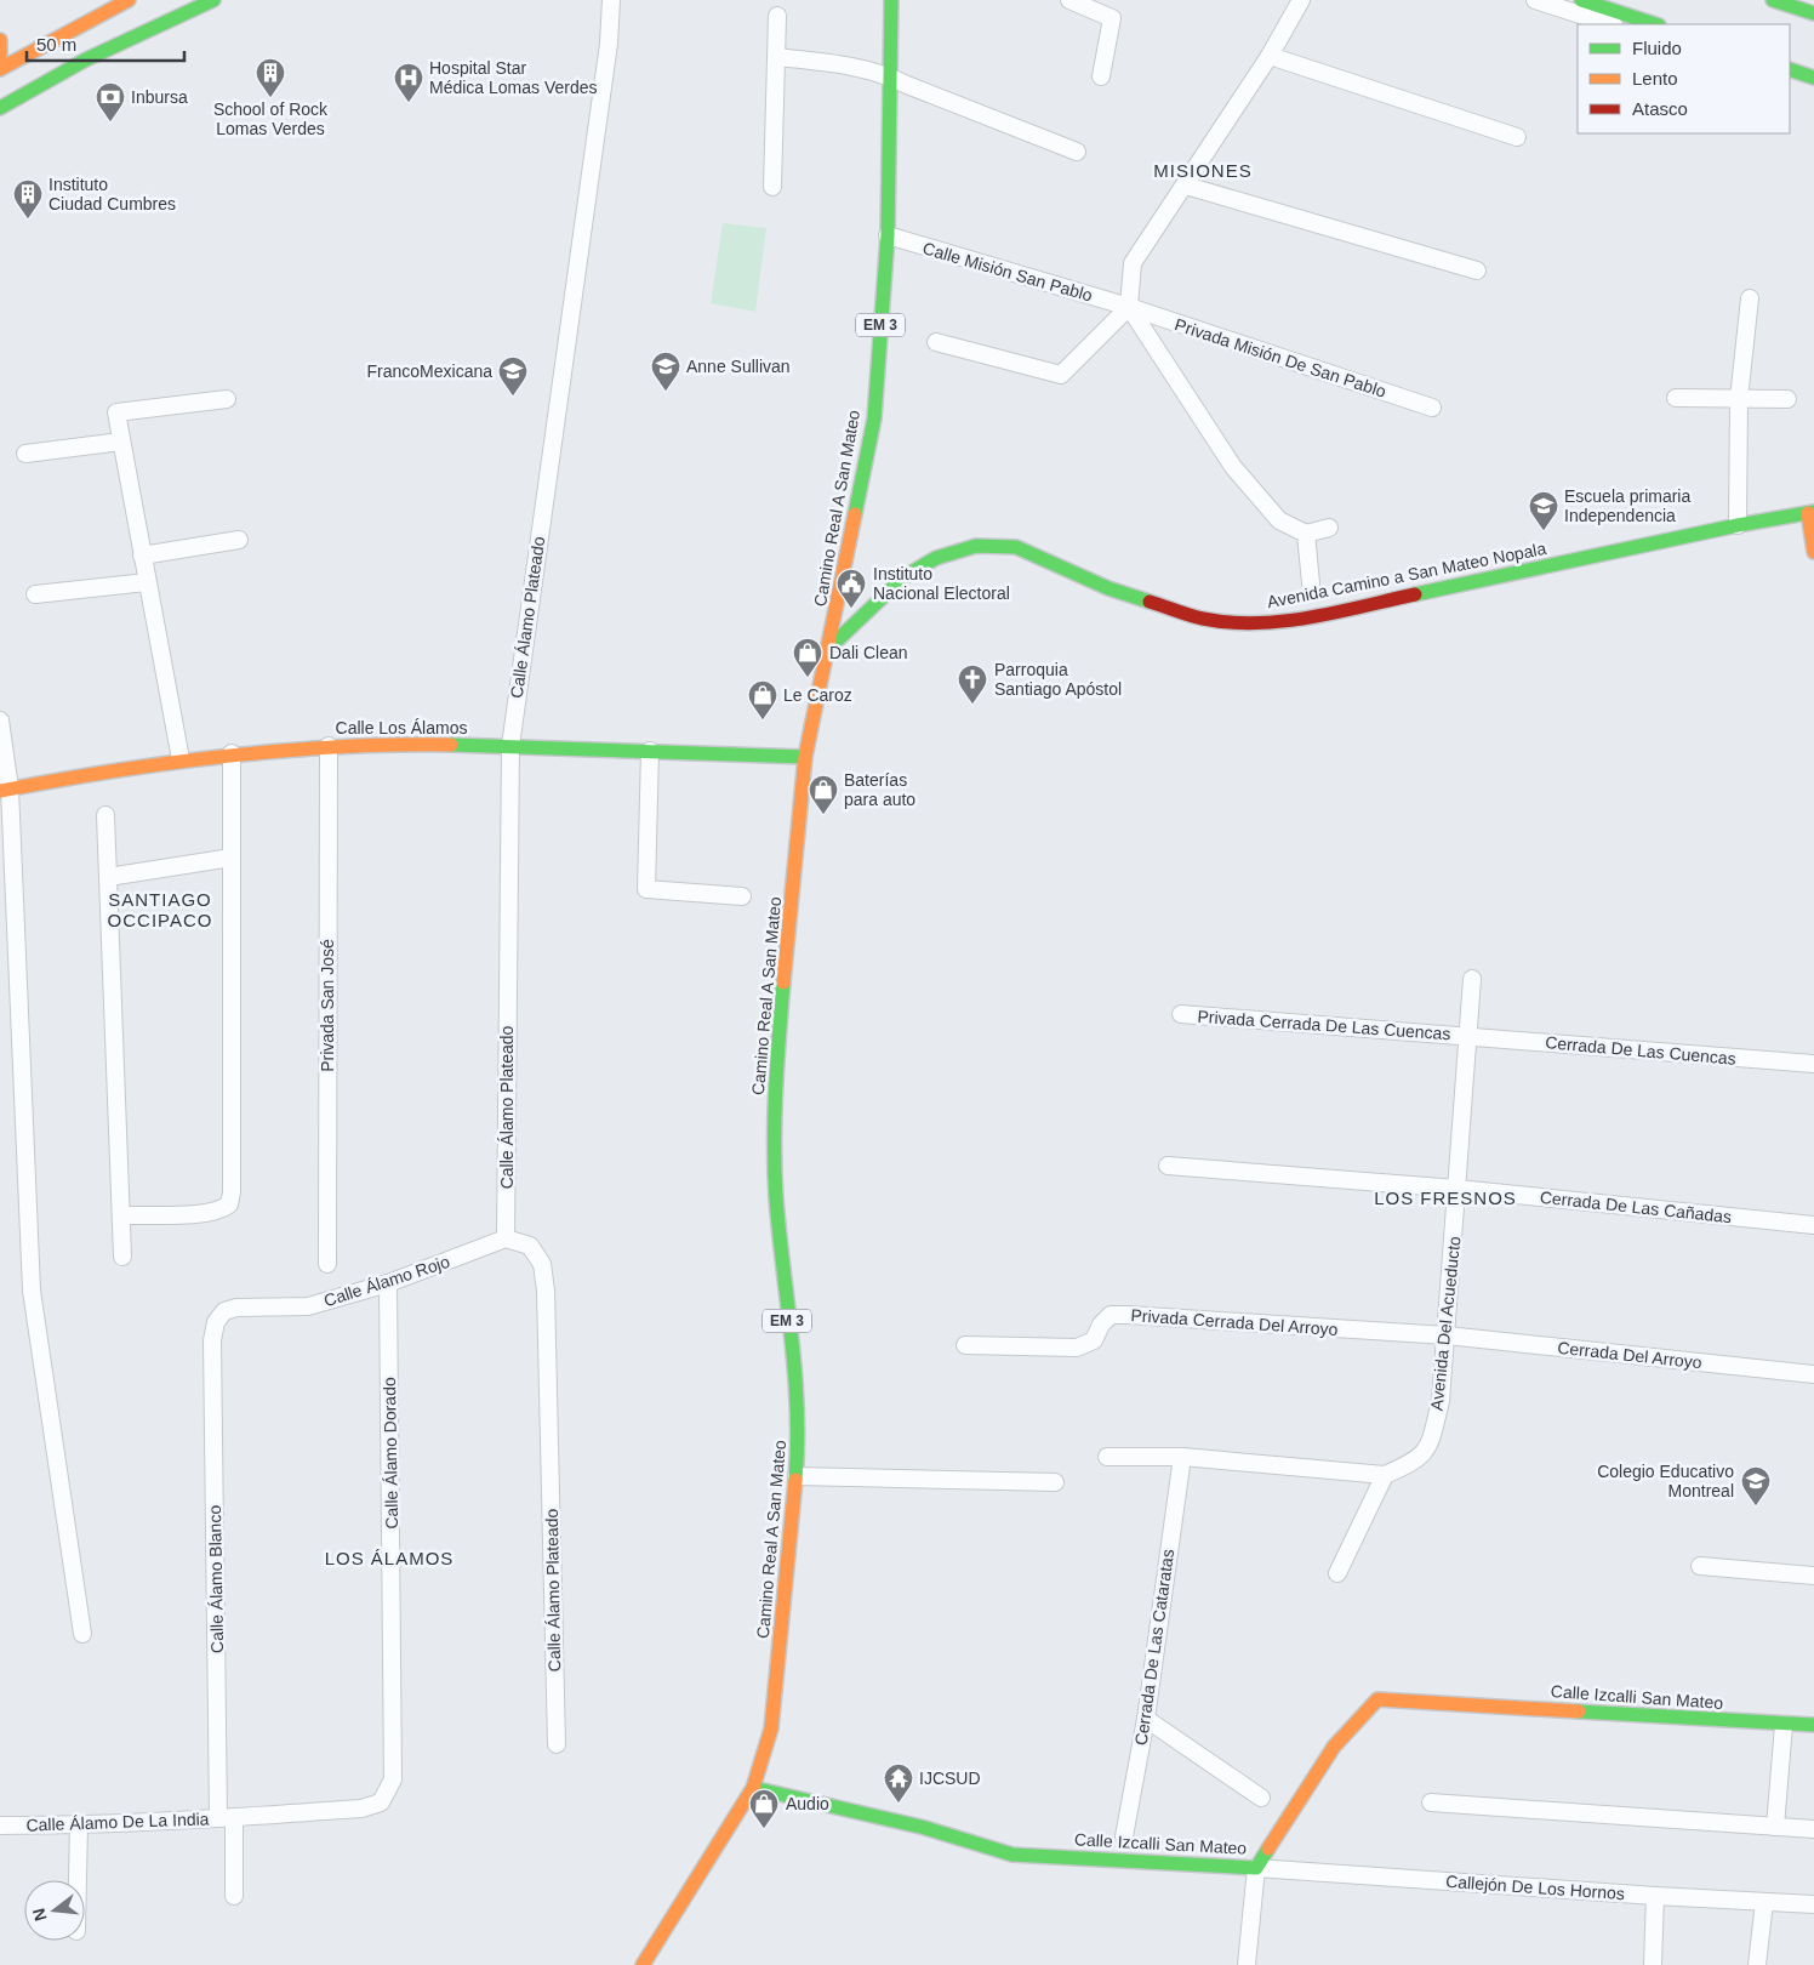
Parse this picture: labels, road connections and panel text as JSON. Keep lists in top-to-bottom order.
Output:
{
  "streets": {
    "main road": [
      "EM 3",
      "Camino Real A San Mateo",
      "Avenida Camino a San Mateo Nopala",
      "Calle Los Álamos",
      "Calle Izcalli San Mateo"
    ],
    "street": [
      "Calle Misión San Pablo",
      "Privada Misión De San Pablo",
      "Calle Álamo Plateado",
      "Privada San José",
      "Privada Cerrada De Las Cuencas",
      "Cerrada De Las Cuencas",
      "Cerrada De Las Cañadas",
      "Calle Álamo Rojo",
      "Privada Cerrada Del Arroyo",
      "Avenida Del Acueducto",
      "Cerrada Del Arroyo",
      "Calle Álamo Dorado",
      "Calle Álamo Blanco",
      "Cerrada De Las Cataratas",
      "Calle Álamo De La India",
      "Callejón De Los Hornos"
    ]
  },
  "crossings": [
    ["Calle Misión San Pablo", "Privada Misión De San Pablo"],
    ["Calle Misión San Pablo", "Camino Real A San Mateo"],
    ["Camino Real A San Mateo", "Avenida Camino a San Mateo Nopala"],
    ["Camino Real A San Mateo", "Calle Los Álamos"],
    ["Camino Real A San Mateo", "Calle Izcalli San Mateo"],
    ["Calle Álamo Plateado", "Calle Los Álamos"],
    ["Calle Álamo Plateado", "Calle Álamo Rojo"],
    ["Calle Los Álamos", "Privada San José"],
    ["Privada Cerrada De Las Cuencas", "Cerrada De Las Cuencas"],
    ["Privada Cerrada De Las Cuencas", "Avenida Del Acueducto"],
    ["Cerrada De Las Cuencas", "Avenida Del Acueducto"],
    ["Cerrada De Las Cañadas", "Avenida Del Acueducto"],
    ["Calle Álamo Rojo", "Calle Álamo Dorado"],
    ["Calle Álamo Rojo", "Calle Álamo Blanco"],
    ["Privada Cerrada Del Arroyo", "Avenida Del Acueducto"],
    ["Privada Cerrada Del Arroyo", "Cerrada Del Arroyo"],
    ["Avenida Del Acueducto", "Cerrada Del Arroyo"],
    ["Calle Álamo Dorado", "Calle Álamo De La India"],
    ["Calle Álamo Blanco", "Calle Álamo De La India"],
    ["Calle Izcalli San Mateo", "Callejón De Los Hornos"]
  ],
  "districts": [
    "MISIONES",
    "SANTIAGO OCCIPACO",
    "LOS FRESNOS",
    "LOS ÁLAMOS"
  ],
  "places": {
    "building": ["School of Rock Lomas Verdes", "Instituto Ciudad Cumbres"],
    "hospital": ["Hospital Star Médica Lomas Verdes"],
    "bank": ["Inbursa"],
    "school or university": [
      "Anne Sullivan",
      "FrancoMexicana",
      "Escuela primaria Independencia",
      "Colegio Educativo Montreal"
    ],
    "public building": ["Instituto Nacional Electoral"],
    "shop": [
      "Dali Clean",
      "Le Caroz",
      "Baterías para auto",
      "Audio"
    ],
    "church": ["Parroquia Santiago Apóstol"],
    "temple": ["IJCSUD"]
  },
  "legend": ["Fluido", "Lento", "Atasco"],
  "scale_bar": "50 m",
  "north": "left"
}
